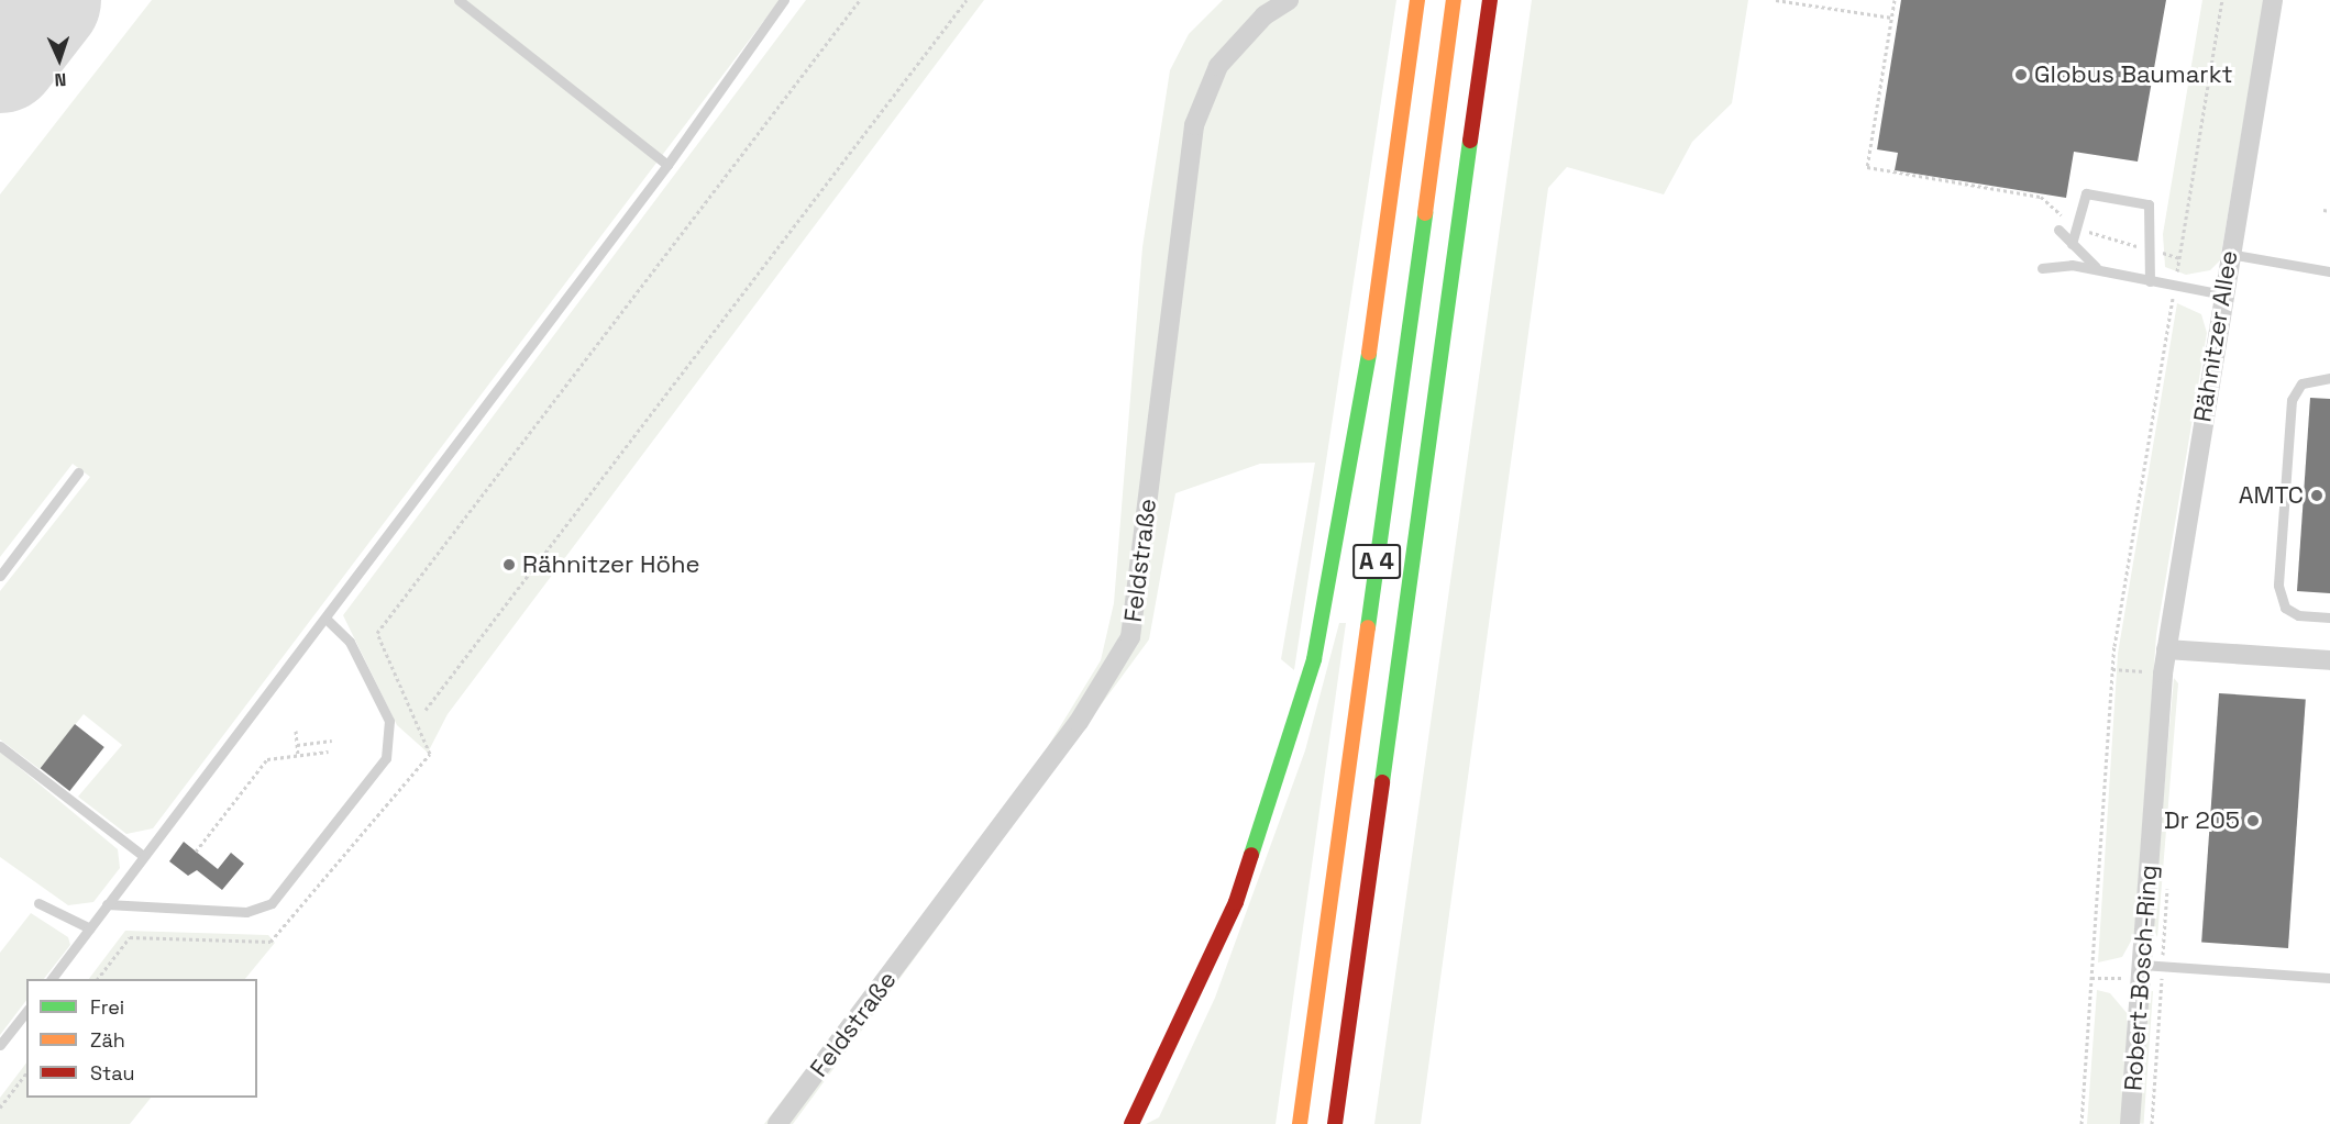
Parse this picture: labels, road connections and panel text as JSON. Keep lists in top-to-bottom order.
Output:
{
  "streets": {
    "highway": ["A 4"],
    "street": ["Rähnitzer Allee", "Feldstraße", "Robert-Bosch-Ring"]
  },
  "crossings": [
    ["Rähnitzer Allee", "Robert-Bosch-Ring"]
  ],
  "places": [
    "Globus Baumarkt",
    "AMTC",
    "Rähnitzer Höhe",
    "Dr 205"
  ],
  "legend": ["Frei", "Zäh", "Stau"],
  "north": "bottom"
}
